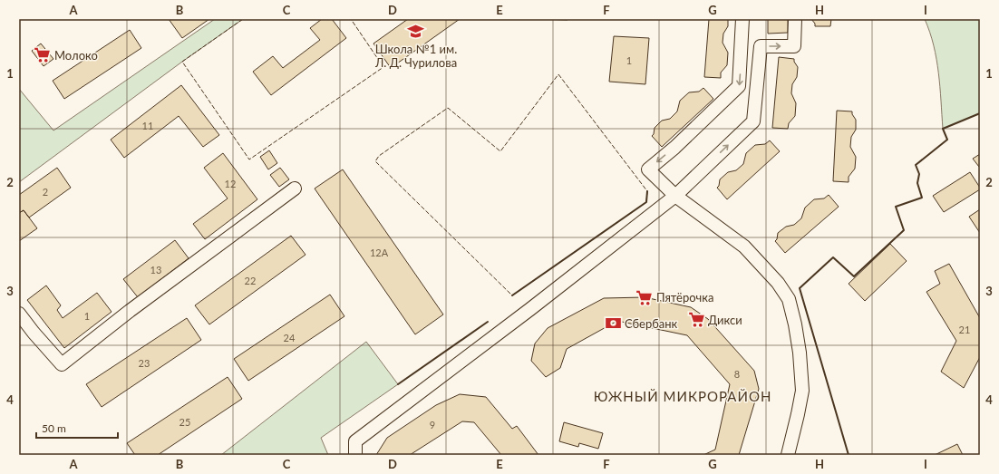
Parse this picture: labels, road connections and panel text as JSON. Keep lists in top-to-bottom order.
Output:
{
  "districts": ["ЮЖНЫЙ МИКРОРАЙОН"],
  "places": {
    "school or university": ["Школа №1 им. Л. Д. Чурилова"],
    "supermarket": ["Молоко", "Пятёрочка", "Дикси"],
    "bank": ["Сбербанк"]
  },
  "house_numbers": [
    "1",
    "11",
    "12",
    "2",
    "12А",
    "13",
    "22",
    "1",
    "21",
    "24",
    "23",
    "8",
    "25",
    "9"
  ],
  "scale_bar": "50 m",
  "grid": {
    "columns": [
      "A",
      "B",
      "C",
      "D",
      "E",
      "F",
      "G",
      "H",
      "I"
    ],
    "rows": [
      "1",
      "2",
      "3",
      "4"
    ]
  }
}
